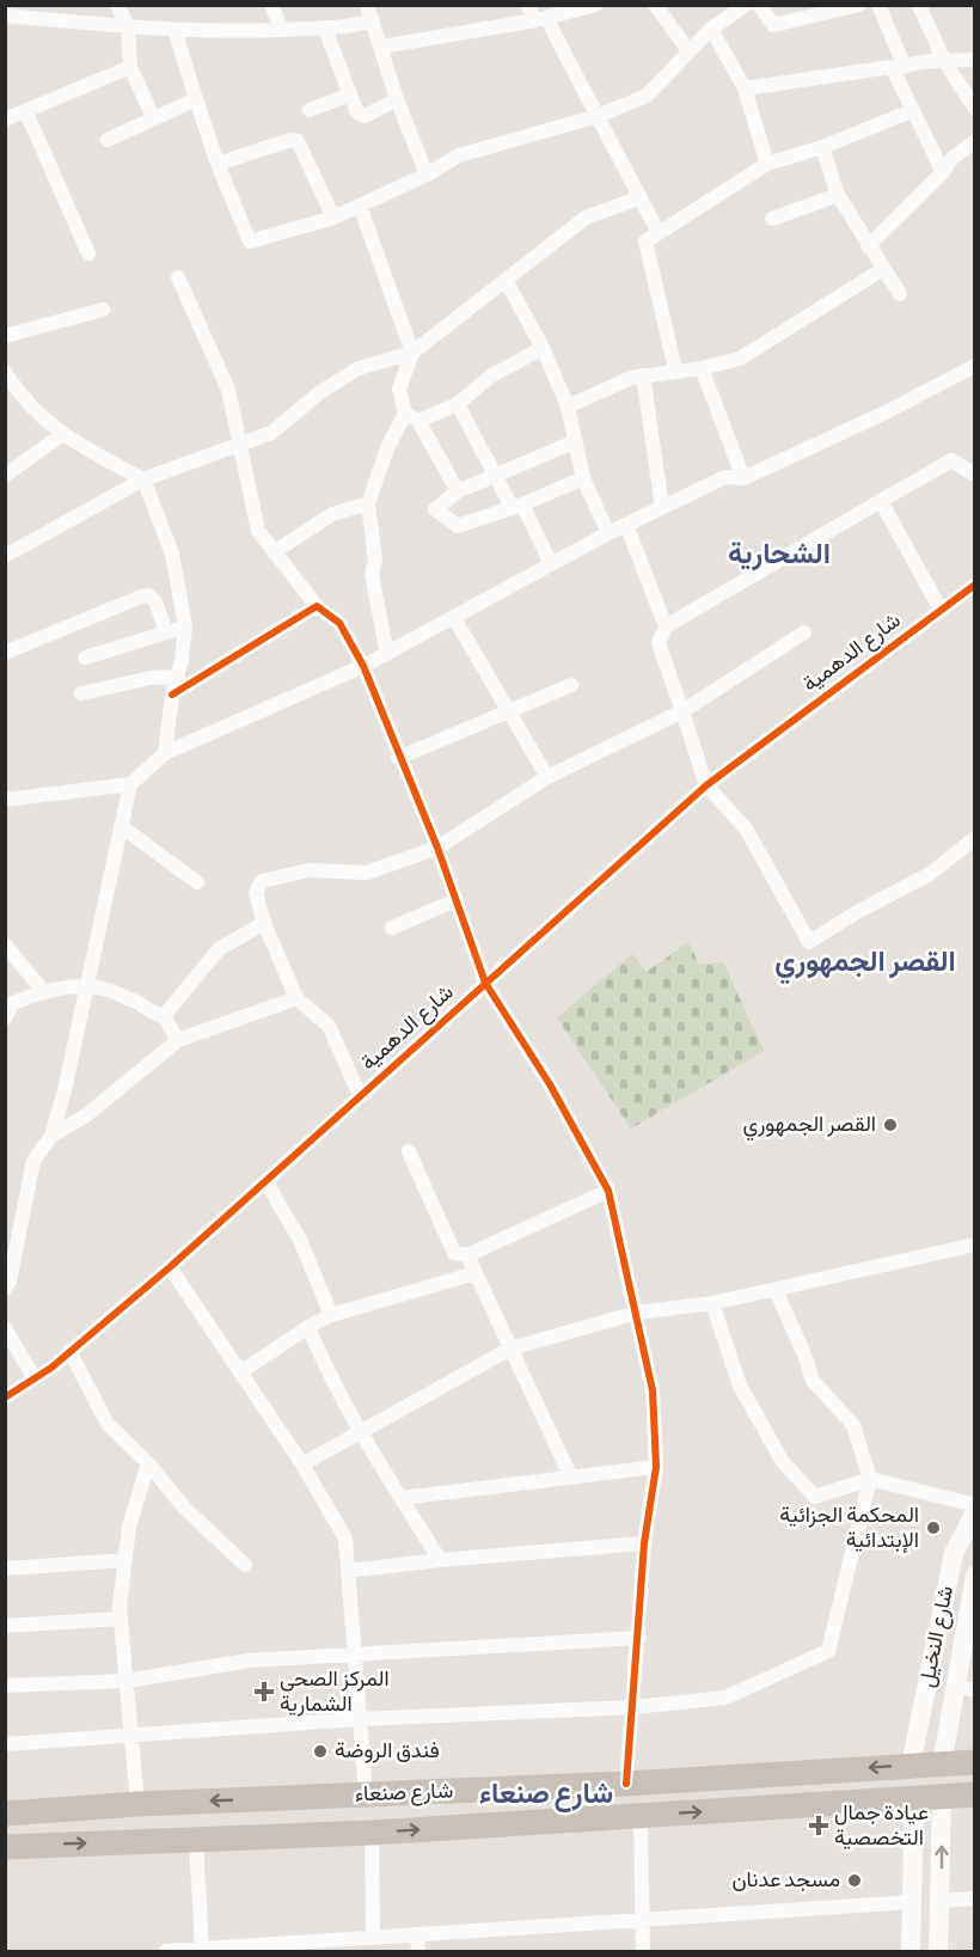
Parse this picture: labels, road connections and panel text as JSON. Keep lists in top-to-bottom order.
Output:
{
  "streets": {
    "highway": ["شارع صنعاء"],
    "street": ["شارع الدهمية", "شارع النخيل"]
  },
  "crossings": [
    ["شارع النخيل", "شارع صنعاء"]
  ],
  "districts": ["الشحارية", "القصر الجمهوري", "شارع صنعاء"],
  "places": {
    "other": [
      "القصر الجمهوري",
      "المحكمة الجزائية الإبتدائية",
      "فندق الروضة",
      "مسجد عدنان"
    ],
    "health": ["المركز الصحي الشمارية", "عيادة جمال التخصصية"]
  }
}
